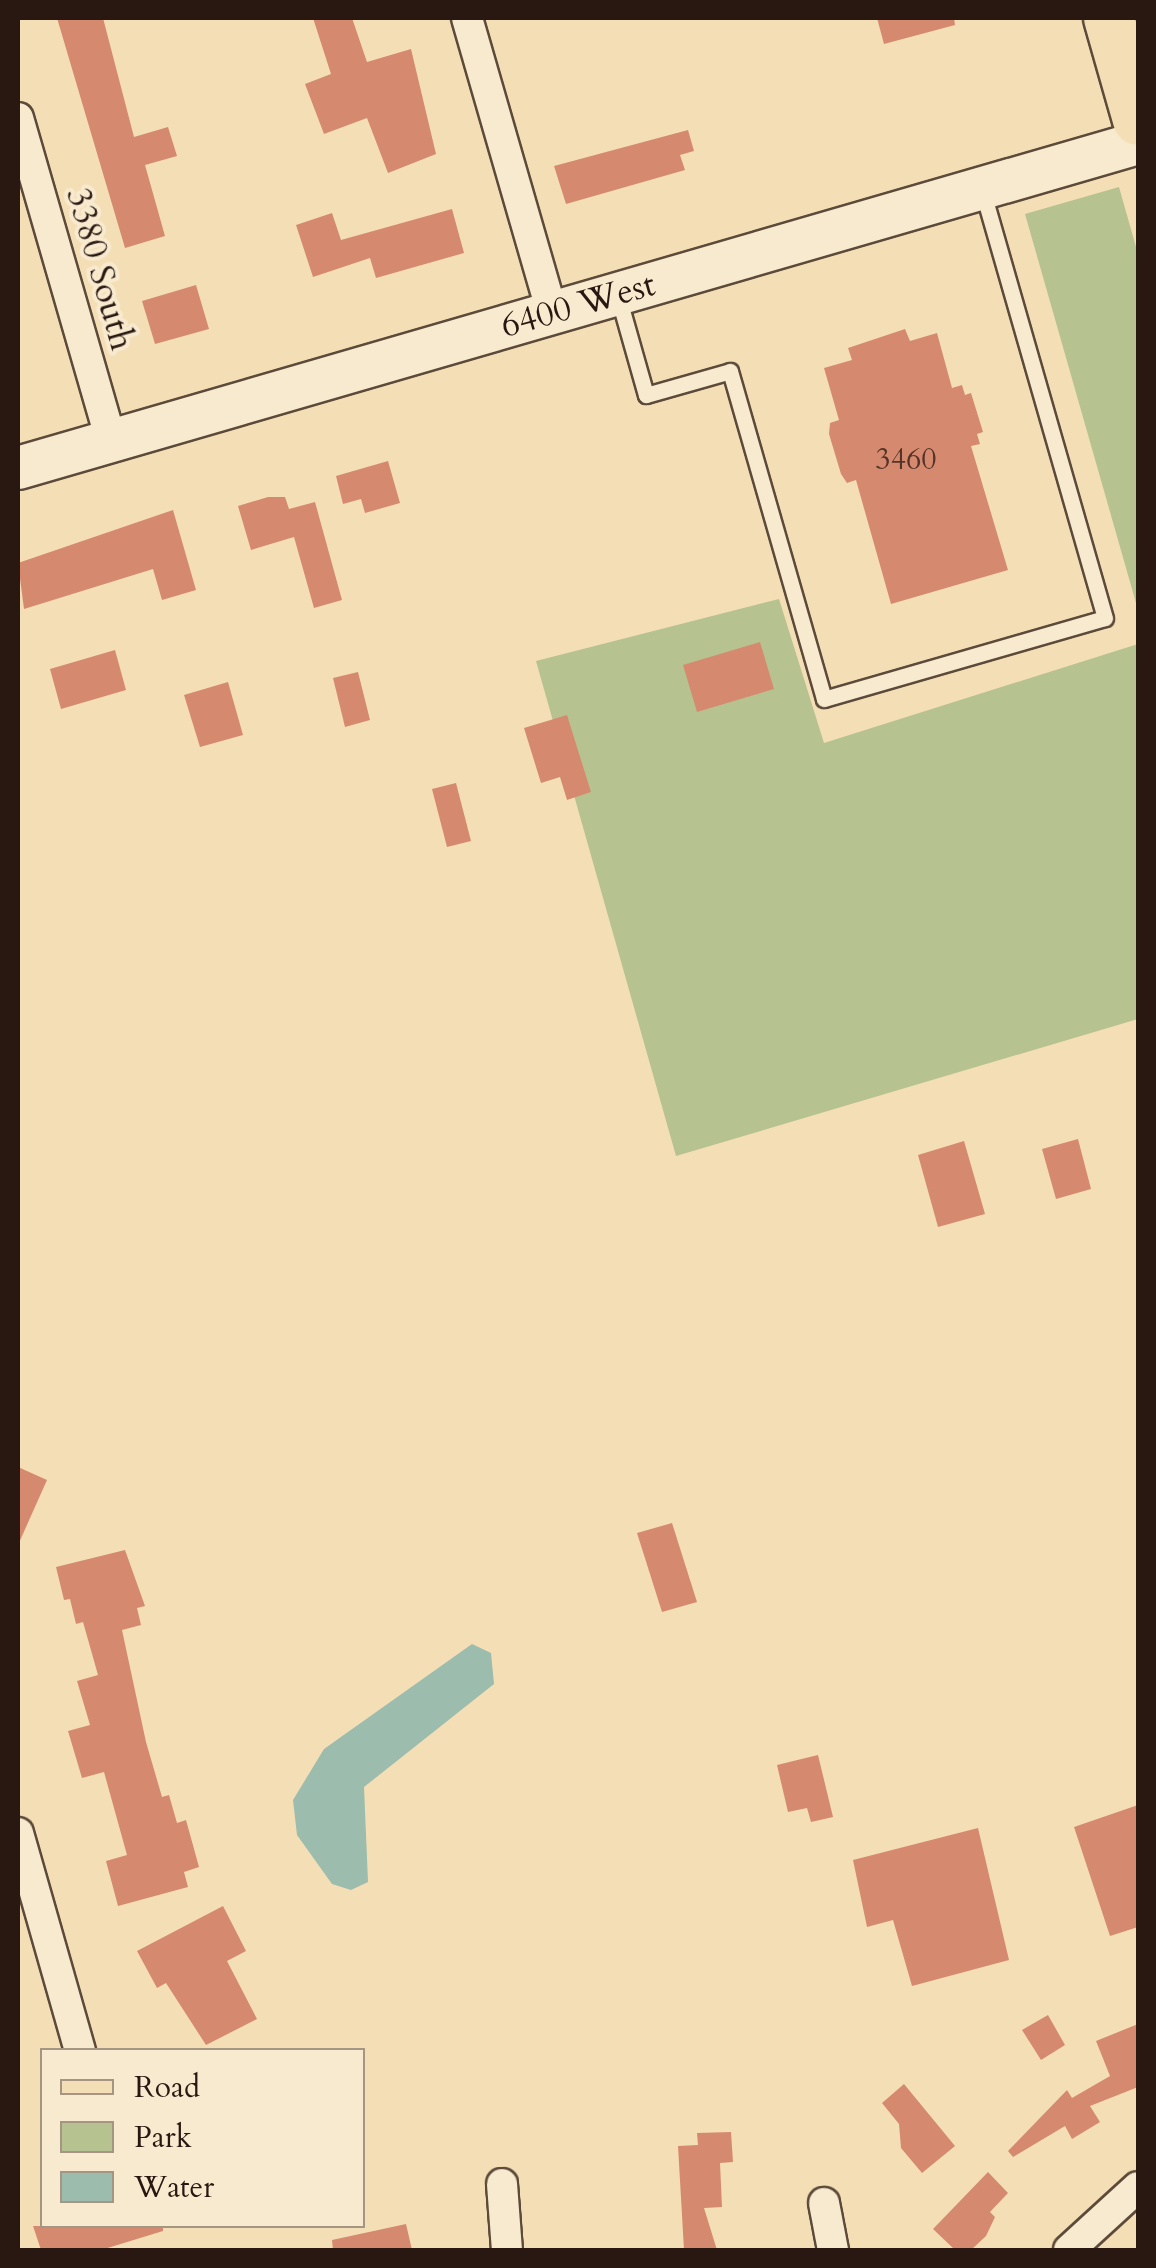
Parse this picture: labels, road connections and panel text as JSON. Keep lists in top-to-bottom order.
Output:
{
  "streets": {
    "street": ["3380 South", "6400 West"]
  },
  "crossings": [
    ["3380 South", "6400 West"]
  ],
  "house_numbers": ["3460"],
  "legend": ["Road", "Park", "Water"]
}
